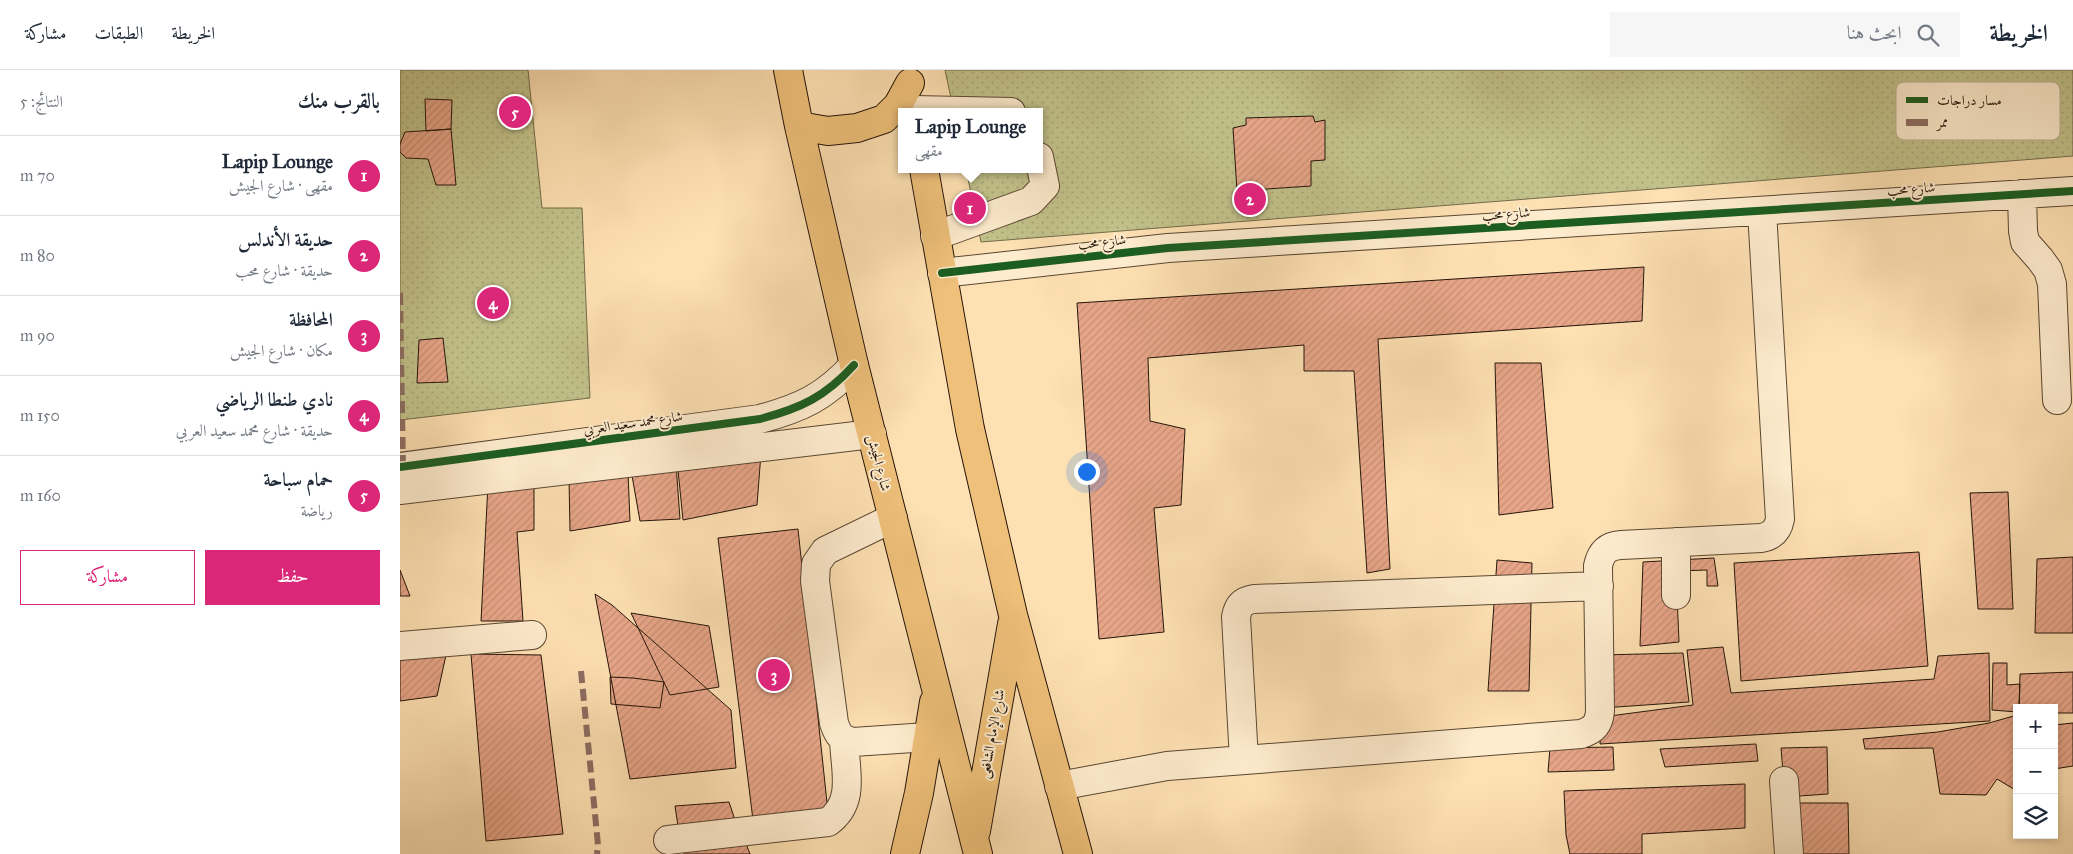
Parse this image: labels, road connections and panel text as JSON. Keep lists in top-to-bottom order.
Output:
{
  "streets": {
    "main road": ["شارع الجيش", "شارع الإمام الشافعى"],
    "street": ["شارع محب", "شارع محمد سعيد العربي"]
  },
  "crossings": [
    ["شارع محمد سعيد العربي", "شارع الجيش"],
    ["شارع الجيش", "شارع الإمام الشافعى"]
  ],
  "legend": ["مسار دراجات", "ممر"],
  "page": {
    "header": "الخريطة",
    "search": "ابحث هنا",
    "nav": ["الخريطة", "الطبقات", "مشاركة"],
    "heading": ["بالقرب منك", "النتائج: 5"],
    "pins": [
      "5",
      "2",
      "1",
      "4",
      "3"
    ],
    "popup": ["Lapip Lounge", "مقهى"],
    "list": [
      {
        "mark": "1",
        "name": "Lapip Lounge",
        "note": "مقهى · شارع الجيش",
        "value": "70 m"
      },
      {
        "mark": "2",
        "name": "حديقة الأندلس",
        "note": "حديقة · شارع محب",
        "value": "80 m"
      },
      {
        "mark": "3",
        "name": "المحافظة",
        "note": "مكان · شارع الجيش",
        "value": "90 m"
      },
      {
        "mark": "4",
        "name": "نادي طنطا الرياضي",
        "note": "حديقة · شارع محمد سعيد العربي",
        "value": "150 m"
      },
      {
        "mark": "5",
        "name": "حمام سباحة",
        "note": "رياضة",
        "value": "160 m"
      }
    ],
    "buttons": ["حفظ", "مشاركة"],
    "map_buttons": ["+", "−"]
  }
}
